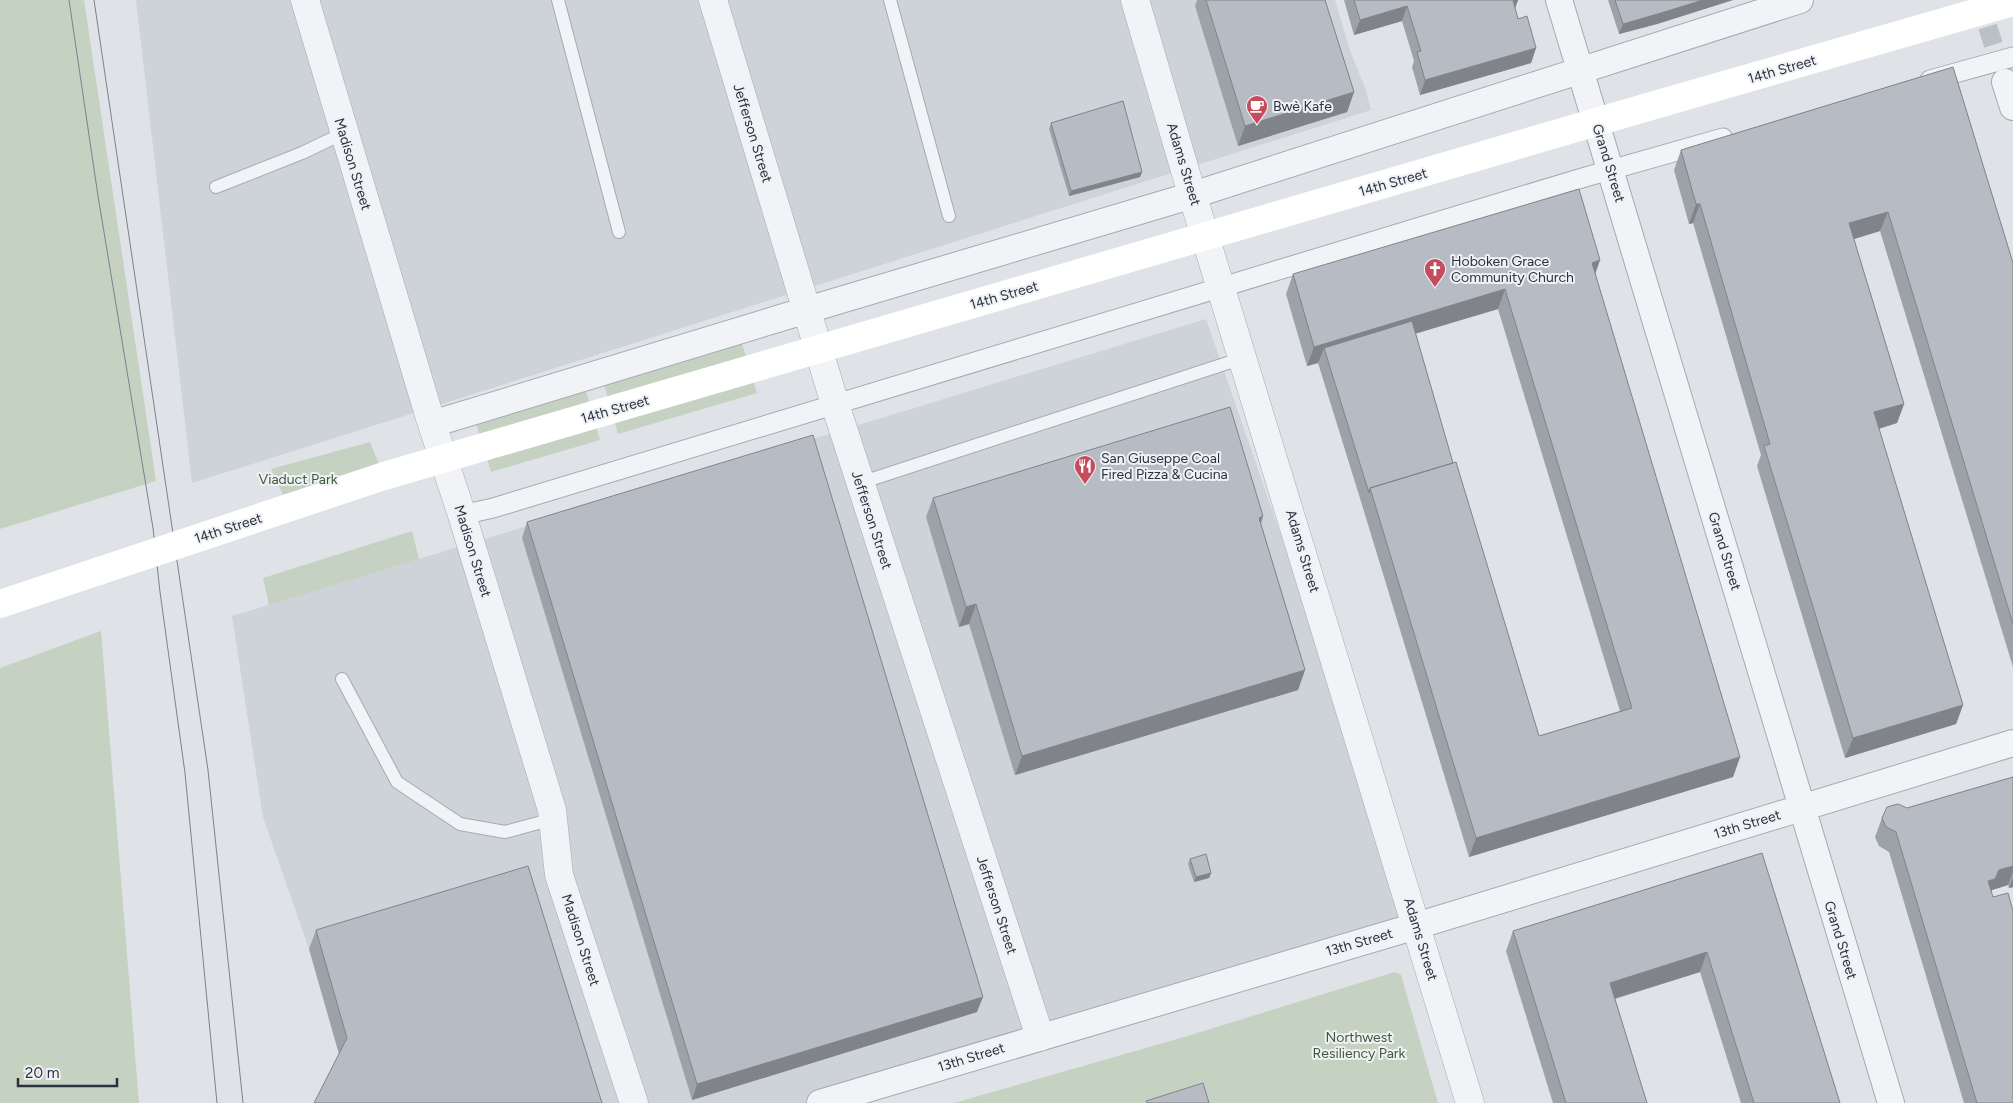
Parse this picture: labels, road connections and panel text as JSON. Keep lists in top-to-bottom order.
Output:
{
  "streets": {
    "main road": ["14th Street"],
    "street": [
      "Jefferson Street",
      "Grand Street",
      "Madison Street",
      "Adams Street",
      "13th Street"
    ]
  },
  "crossings": [
    ["Jefferson Street", "13th Street"],
    ["Grand Street", "13th Street"],
    ["Adams Street", "13th Street"]
  ],
  "parks": ["Viaduct Park", "Northwest Resiliency Park"],
  "places": {
    "cafe": ["Bwè Kafe"],
    "church": ["Hoboken Grace Community Church"],
    "restaurant": ["San Giuseppe Coal Fired Pizza & Cucina"]
  },
  "scale_bar": "20 m"
}
